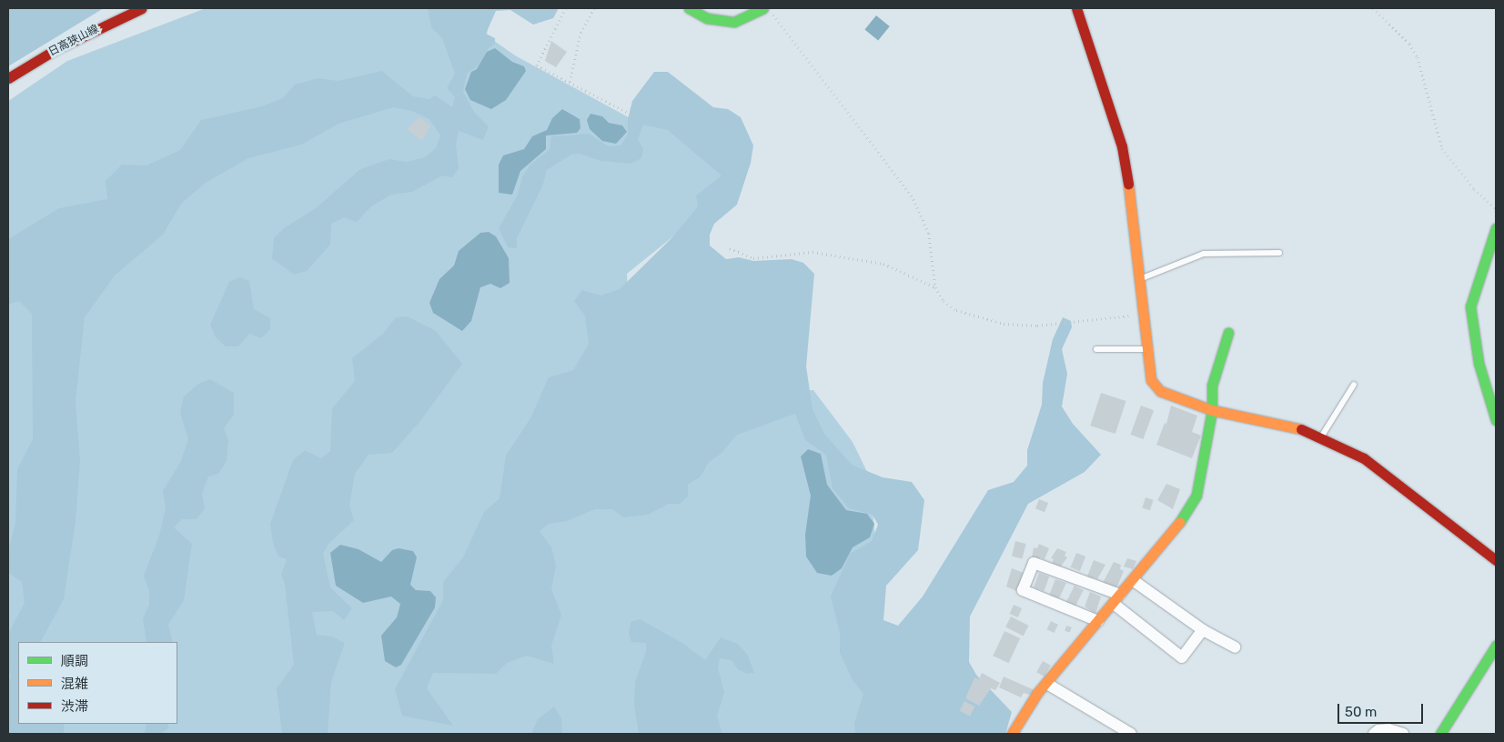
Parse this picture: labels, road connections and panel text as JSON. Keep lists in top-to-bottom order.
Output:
{
  "streets": {
    "street": ["日高狭山線"]
  },
  "legend": ["順調", "混雑", "渋滞"],
  "scale_bar": "50 m"
}
